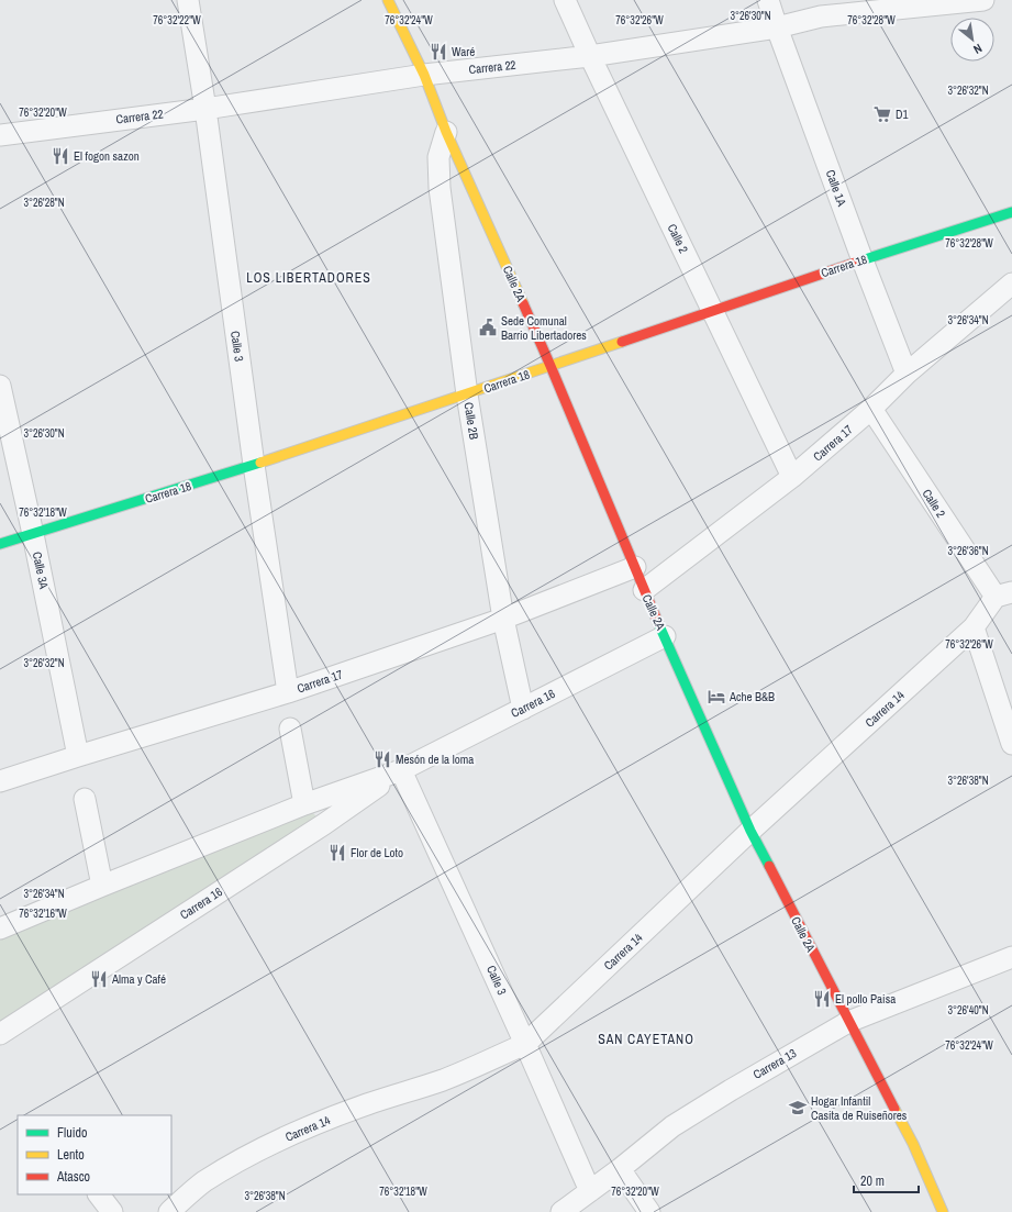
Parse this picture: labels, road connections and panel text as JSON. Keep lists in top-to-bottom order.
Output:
{
  "streets": {
    "street": [
      "Carrera 22",
      "Calle 1A",
      "Calle 2",
      "Carrera 18",
      "Calle 2A",
      "Calle 3",
      "Calle 2B",
      "Carrera 17",
      "Calle 3A",
      "Carrera 16",
      "Carrera 14",
      "Carrera 13"
    ]
  },
  "crossings": [
    ["Carrera 22", "Calle 1A"],
    ["Carrera 22", "Calle 2"],
    ["Carrera 22", "Calle 2A"],
    ["Carrera 22", "Calle 3"],
    ["Calle 1A", "Carrera 18"],
    ["Calle 1A", "Carrera 17"],
    ["Calle 2", "Carrera 18"],
    ["Calle 2", "Carrera 17"],
    ["Calle 2", "Carrera 14"],
    ["Carrera 18", "Calle 2A"],
    ["Carrera 18", "Calle 3"],
    ["Carrera 18", "Calle 2B"],
    ["Carrera 18", "Calle 3A"],
    ["Calle 2A", "Calle 2B"],
    ["Calle 2A", "Carrera 17"],
    ["Calle 2A", "Carrera 16"],
    ["Calle 2A", "Carrera 14"],
    ["Calle 2A", "Carrera 13"],
    ["Calle 3", "Carrera 17"],
    ["Calle 3", "Carrera 16"],
    ["Calle 3", "Carrera 14"],
    ["Calle 3", "Carrera 13"],
    ["Calle 2B", "Carrera 17"],
    ["Calle 2B", "Carrera 16"],
    ["Carrera 17", "Calle 3A"]
  ],
  "districts": ["LOS LIBERTADORES", "SAN CAYETANO"],
  "places": {
    "restaurant": [
      "Waré",
      "El fogon sazon",
      "Mesón de la loma",
      "Flor de Loto",
      "Alma y Café",
      "El pollo Paisa"
    ],
    "supermarket": ["D1"],
    "public building": ["Sede Comunal Barrio Libertadores"],
    "hotel": ["Ache B&B"],
    "school or university": ["Hogar Infantil Casita de Ruiseñores"]
  },
  "legend": ["Fluido", "Lento", "Atasco"],
  "scale_bar": "20 m",
  "north": "bottom right",
  "coordinates": [
    "3°26'30\"N",
    "76°32'26\"W",
    "76°32'22\"W",
    "76°32'24\"W",
    "76°32'28\"W",
    "3°26'32\"N",
    "76°32'20\"W",
    "3°26'28\"N",
    "3°26'34\"N",
    "76°32'18\"W",
    "3°26'36\"N",
    "3°26'38\"N",
    "76°32'16\"W",
    "3°26'40\"N"
  ]
}
